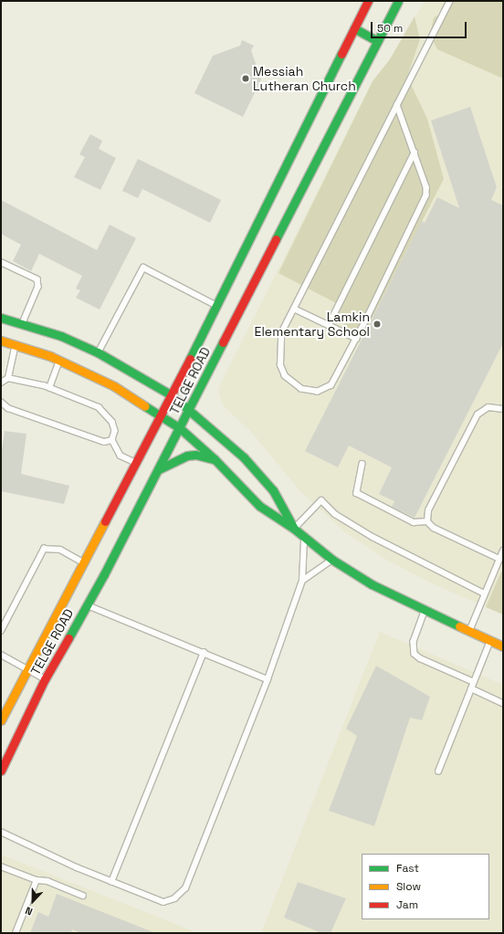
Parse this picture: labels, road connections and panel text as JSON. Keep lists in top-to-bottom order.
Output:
{
  "streets": {
    "main road": ["TELGE ROAD"]
  },
  "places": ["Messiah Lutheran Church", "Lamkin Elementary School"],
  "legend": ["Fast", "Slow", "Jam"],
  "scale_bar": "50 m",
  "north": "bottom"
}
